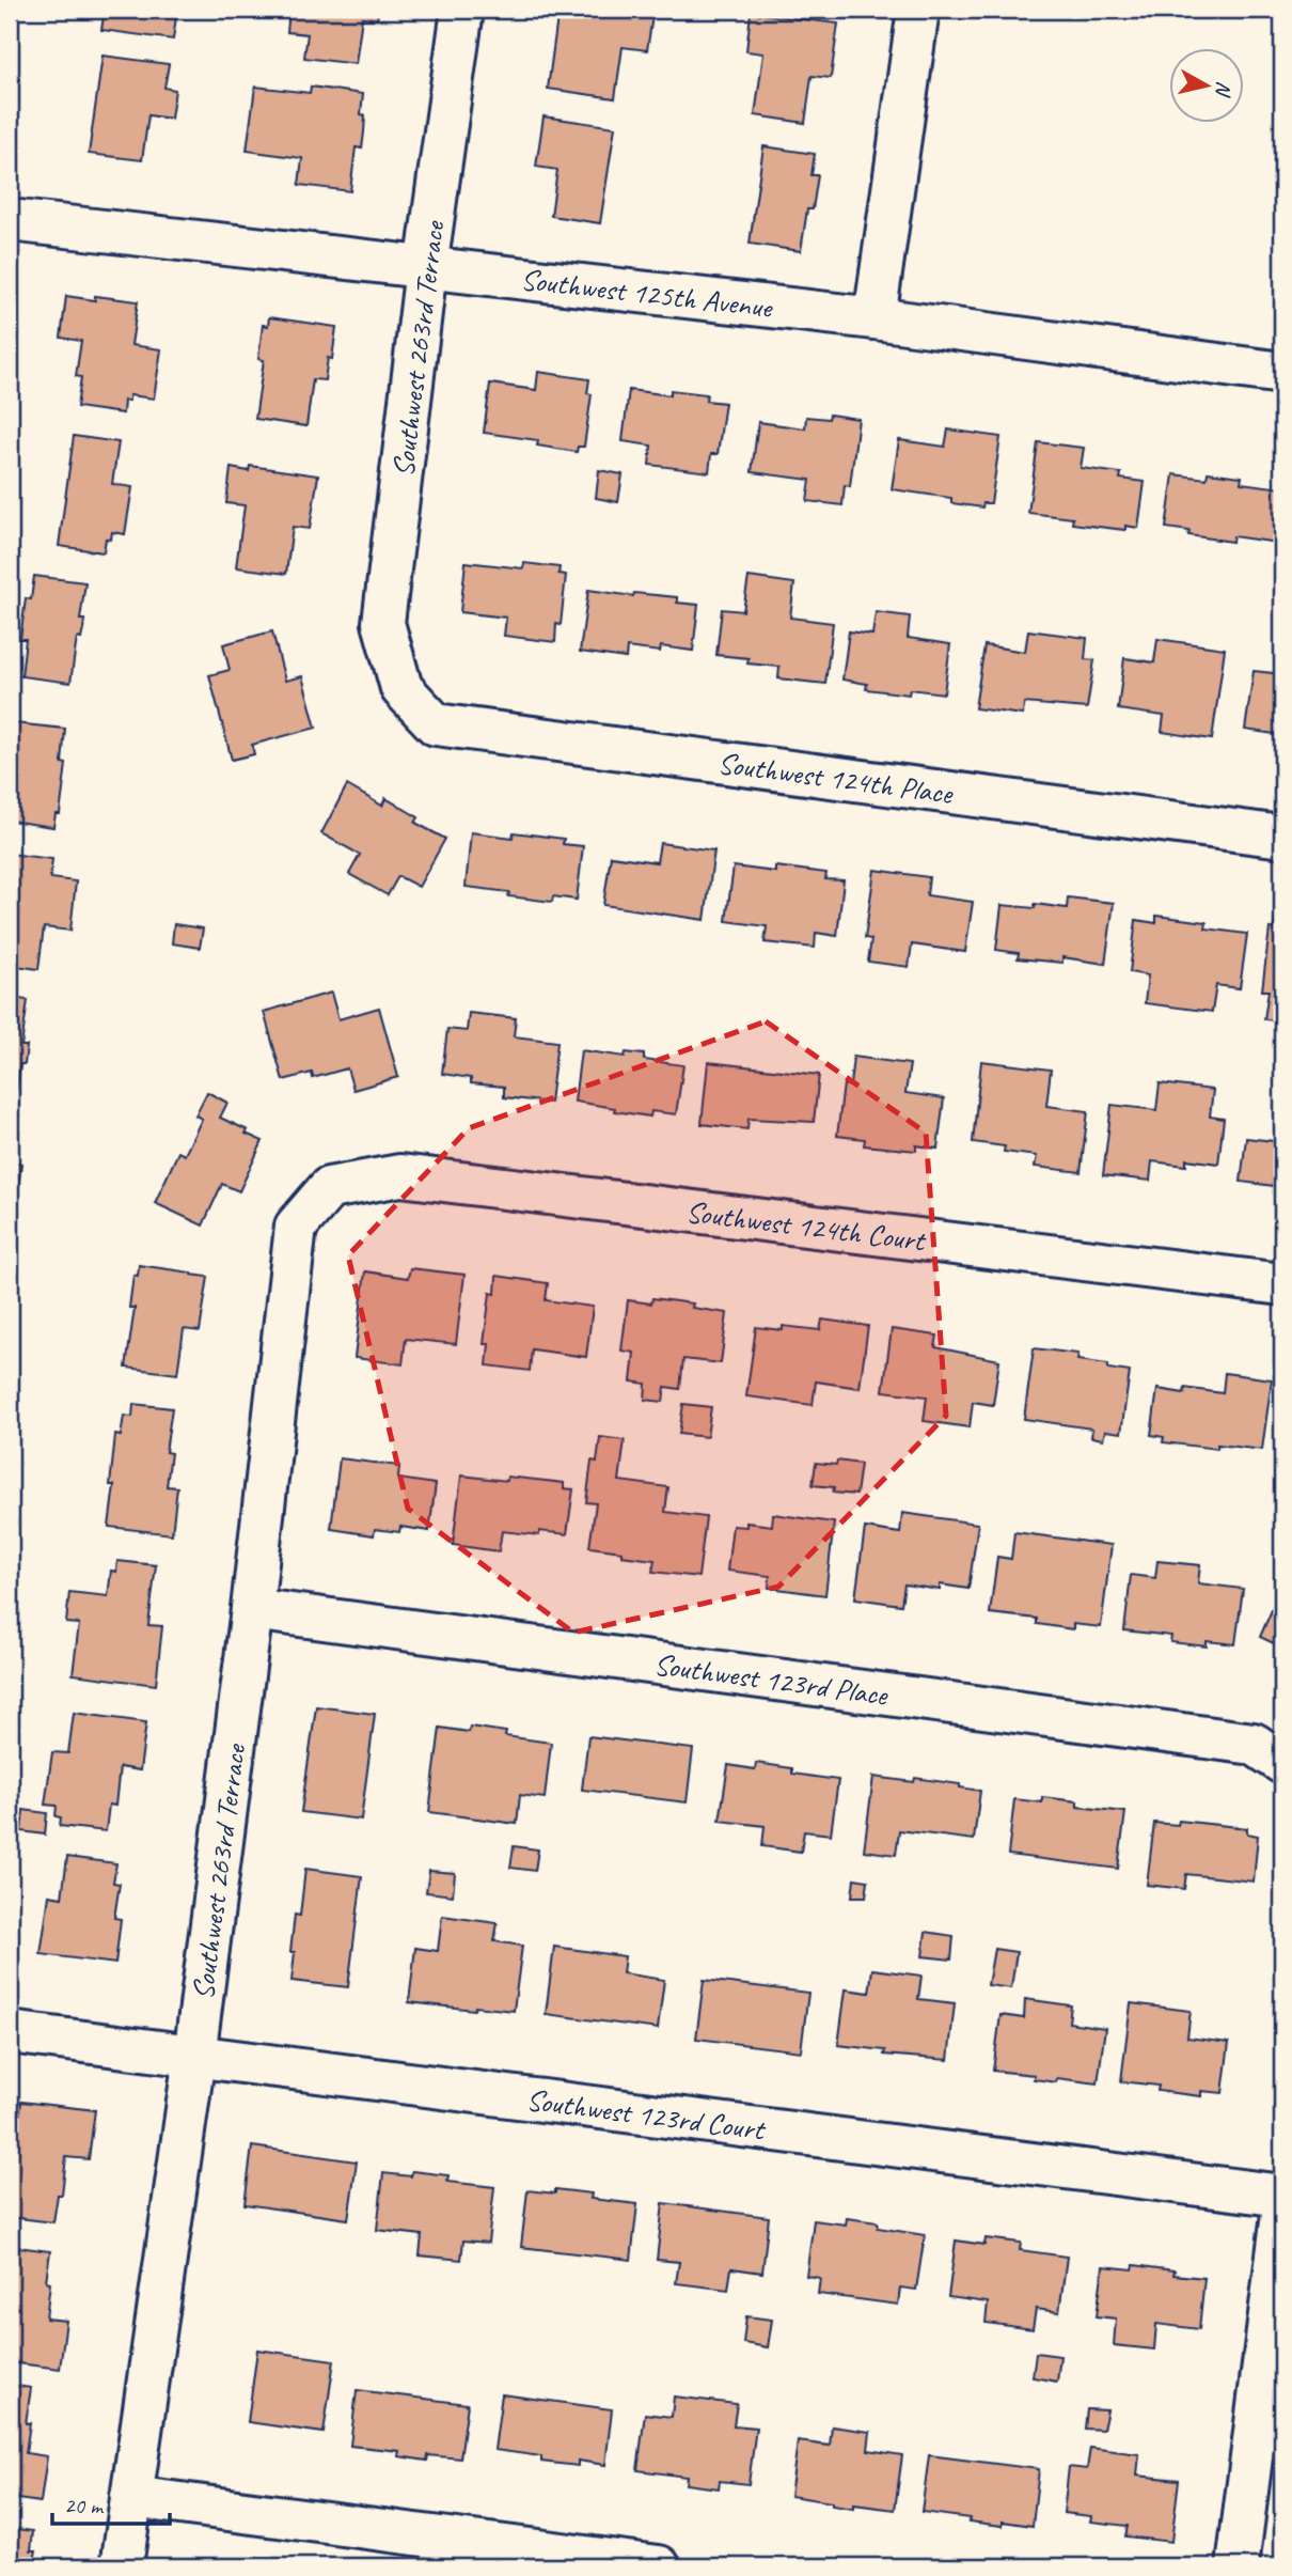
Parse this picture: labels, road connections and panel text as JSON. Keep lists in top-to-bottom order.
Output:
{
  "streets": {
    "street": [
      "Southwest 125th Avenue",
      "Southwest 263rd Terrace",
      "Southwest 124th Place",
      "Southwest 124th Court",
      "Southwest 123rd Place",
      "Southwest 123rd Court"
    ]
  },
  "crossings": [
    ["Southwest 125th Avenue", "Southwest 263rd Terrace"],
    ["Southwest 263rd Terrace", "Southwest 124th Place"],
    ["Southwest 263rd Terrace", "Southwest 124th Court"],
    ["Southwest 263rd Terrace", "Southwest 123rd Place"],
    ["Southwest 263rd Terrace", "Southwest 123rd Court"]
  ],
  "scale_bar": "20 m",
  "north": "right"
}
